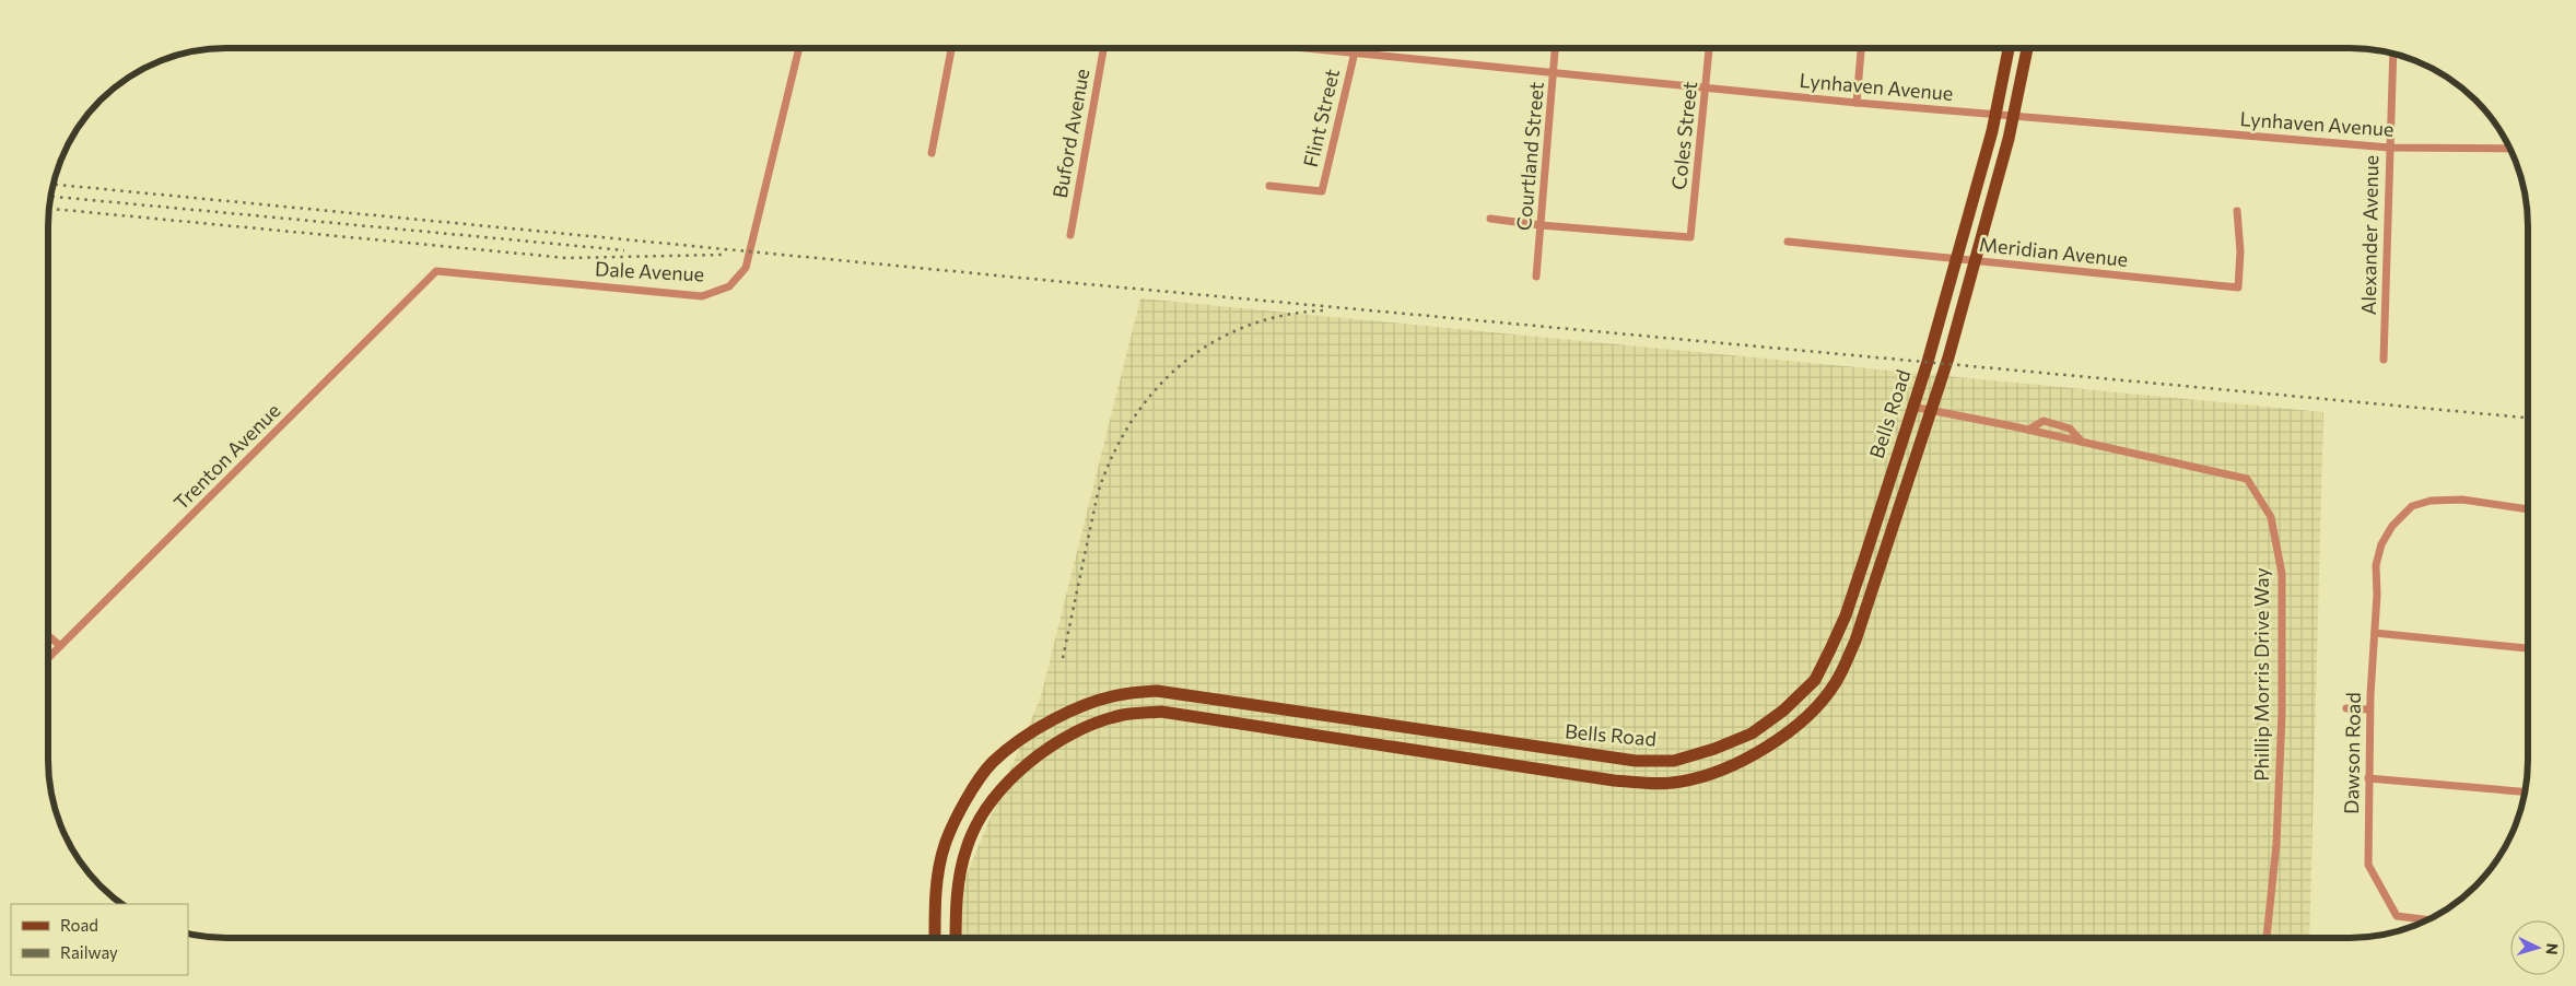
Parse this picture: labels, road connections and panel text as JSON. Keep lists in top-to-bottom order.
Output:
{
  "streets": {
    "main road": ["Bells Road"],
    "street": [
      "Lynhaven Avenue",
      "Flint Street",
      "Buford Avenue",
      "Coles Street",
      "Courtland Street",
      "Alexander Avenue",
      "Meridian Avenue",
      "Dale Avenue",
      "Trenton Avenue",
      "Phillip Morris Drive Way",
      "Dawson Road"
    ]
  },
  "crossings": [
    ["Lynhaven Avenue", "Flint Street"],
    ["Lynhaven Avenue", "Coles Street"],
    ["Lynhaven Avenue", "Courtland Street"],
    ["Lynhaven Avenue", "Alexander Avenue"],
    ["Lynhaven Avenue", "Bells Road"],
    ["Coles Street", "Courtland Street"],
    ["Meridian Avenue", "Bells Road"],
    ["Dale Avenue", "Trenton Avenue"],
    ["Bells Road", "Phillip Morris Drive Way"]
  ],
  "legend": ["Road", "Railway"],
  "north": "right"
}
